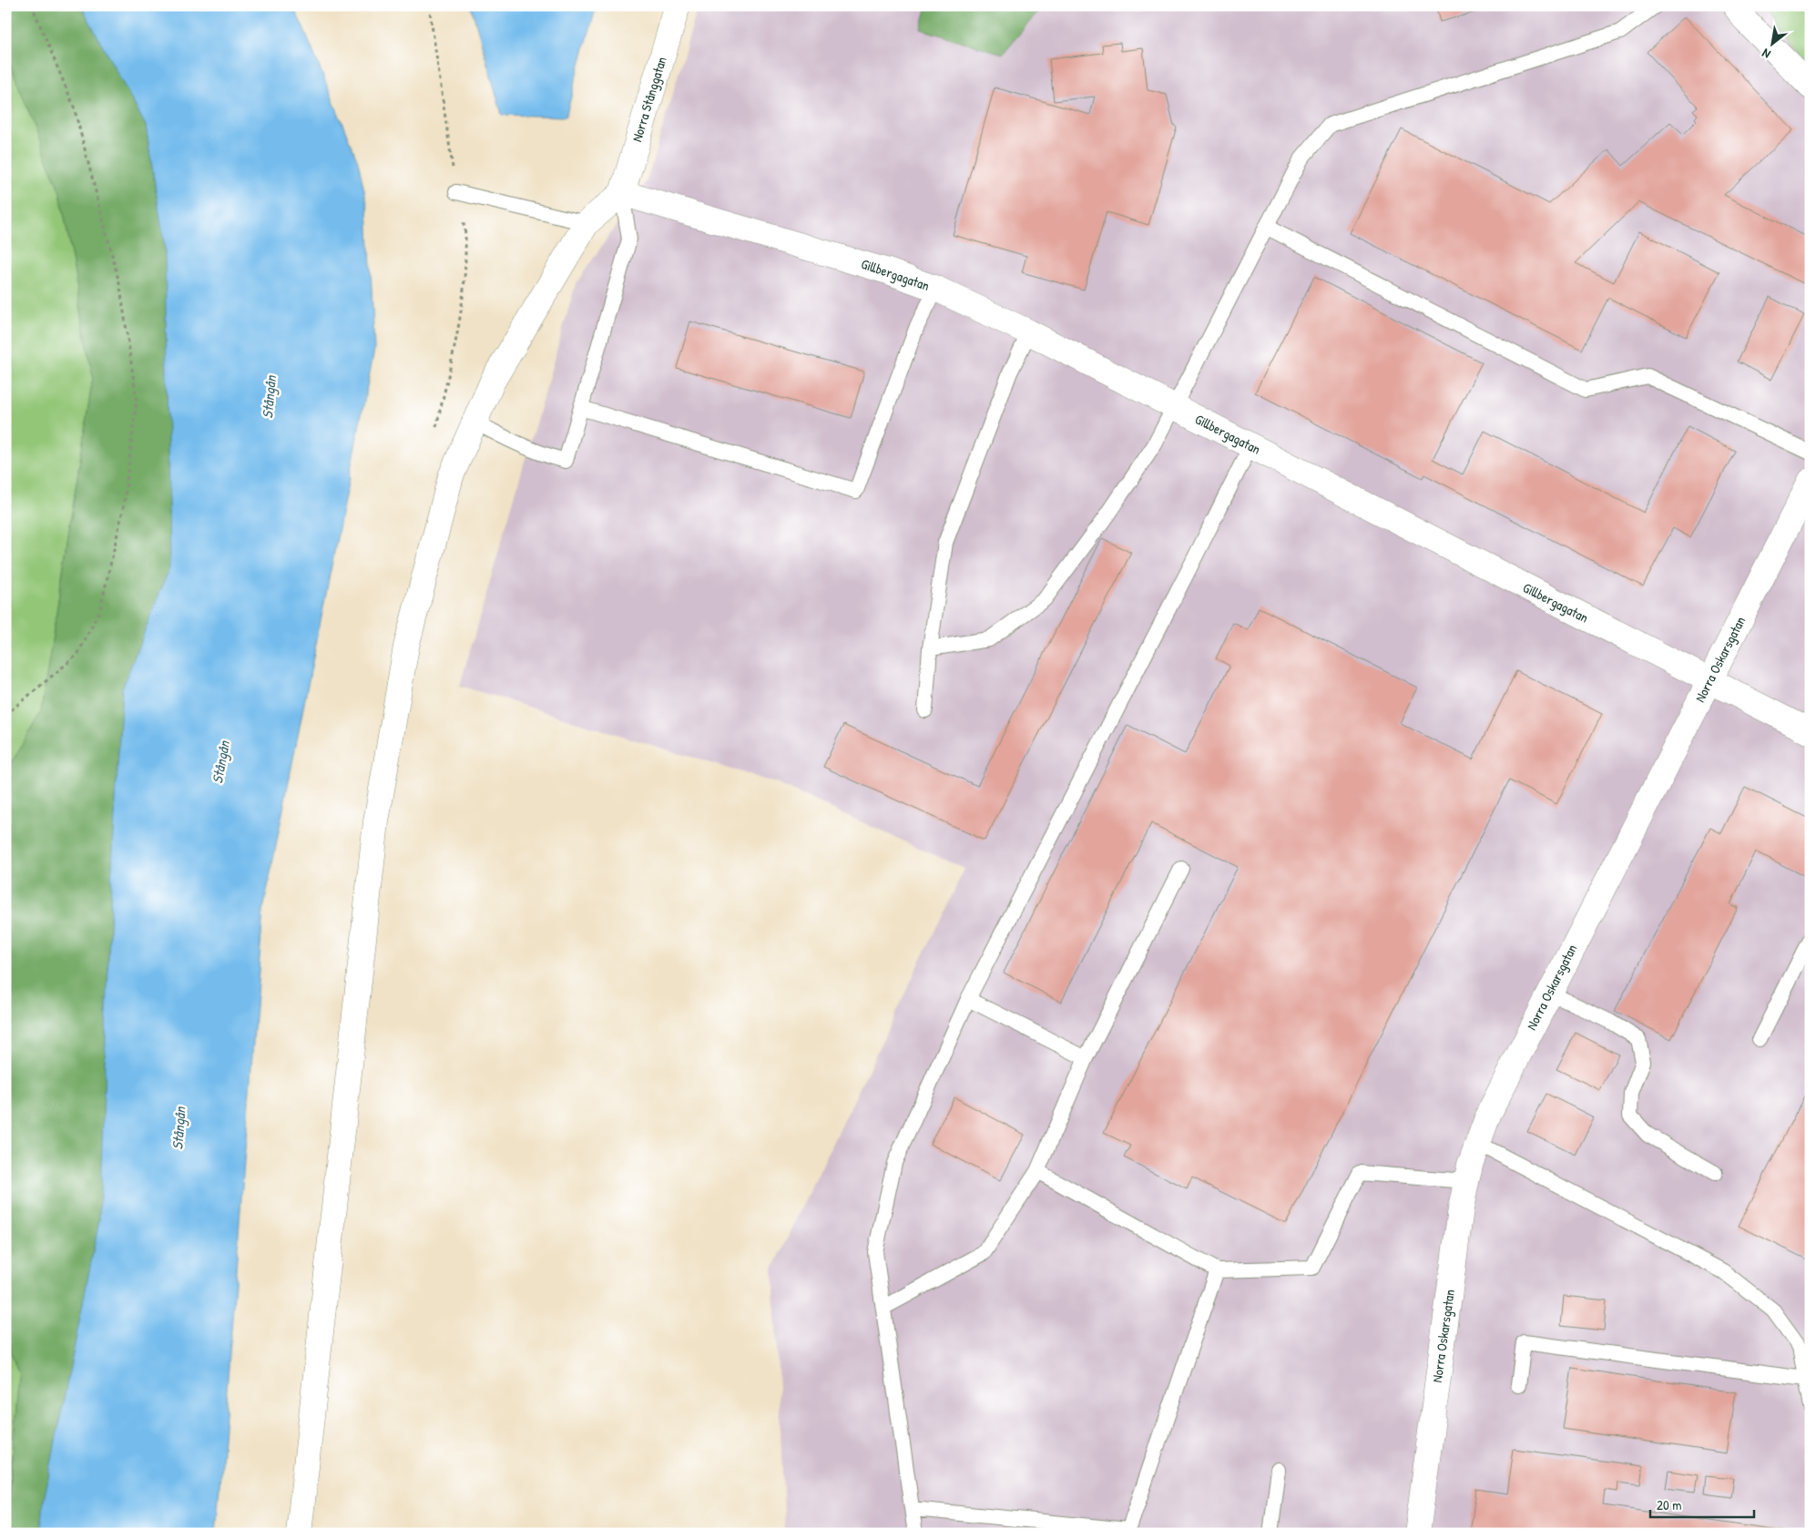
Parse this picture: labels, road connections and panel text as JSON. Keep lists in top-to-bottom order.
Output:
{
  "streets": {
    "street": ["Norra Stånggatan", "Gillbergagatan", "Norra Oskarsgatan"]
  },
  "crossings": [
    ["Norra Stånggatan", "Gillbergagatan"],
    ["Gillbergagatan", "Norra Oskarsgatan"]
  ],
  "water": ["Stångån"],
  "scale_bar": "20 m",
  "north": "bottom left"
}
